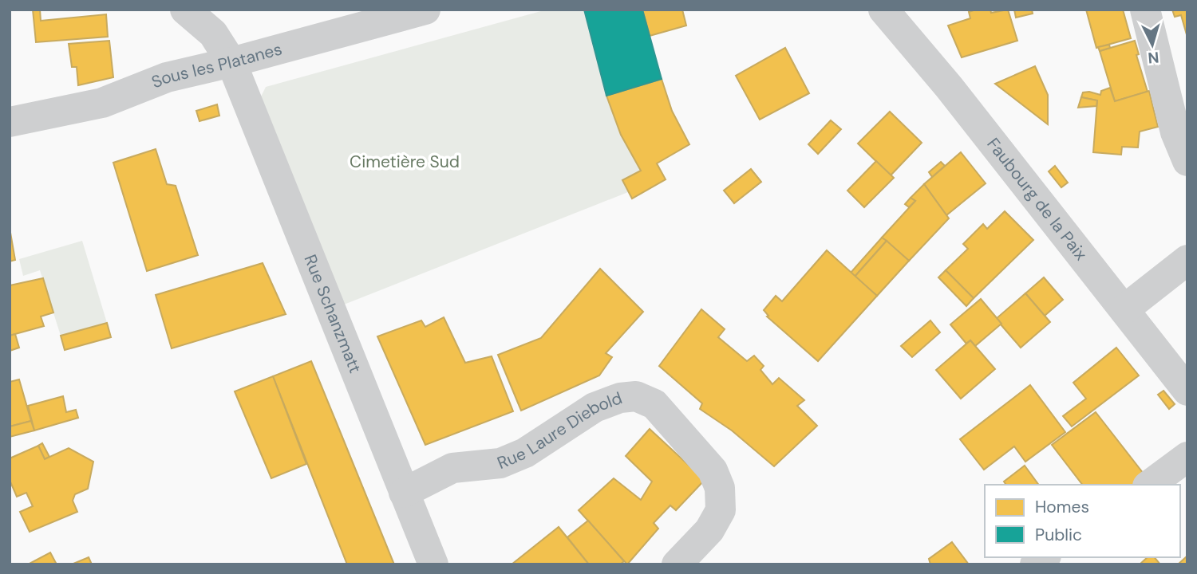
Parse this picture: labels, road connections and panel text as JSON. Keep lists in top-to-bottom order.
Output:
{
  "streets": {
    "street": [
      "Sous les Platanes",
      "Faubourg de la Paix",
      "Rue Schanzmatt",
      "Rue Laure Diebold"
    ]
  },
  "crossings": [
    ["Sous les Platanes", "Rue Schanzmatt"],
    ["Rue Schanzmatt", "Rue Laure Diebold"]
  ],
  "parks": ["Cimetière Sud"],
  "legend": ["Homes", "Public"],
  "north": "bottom"
}
